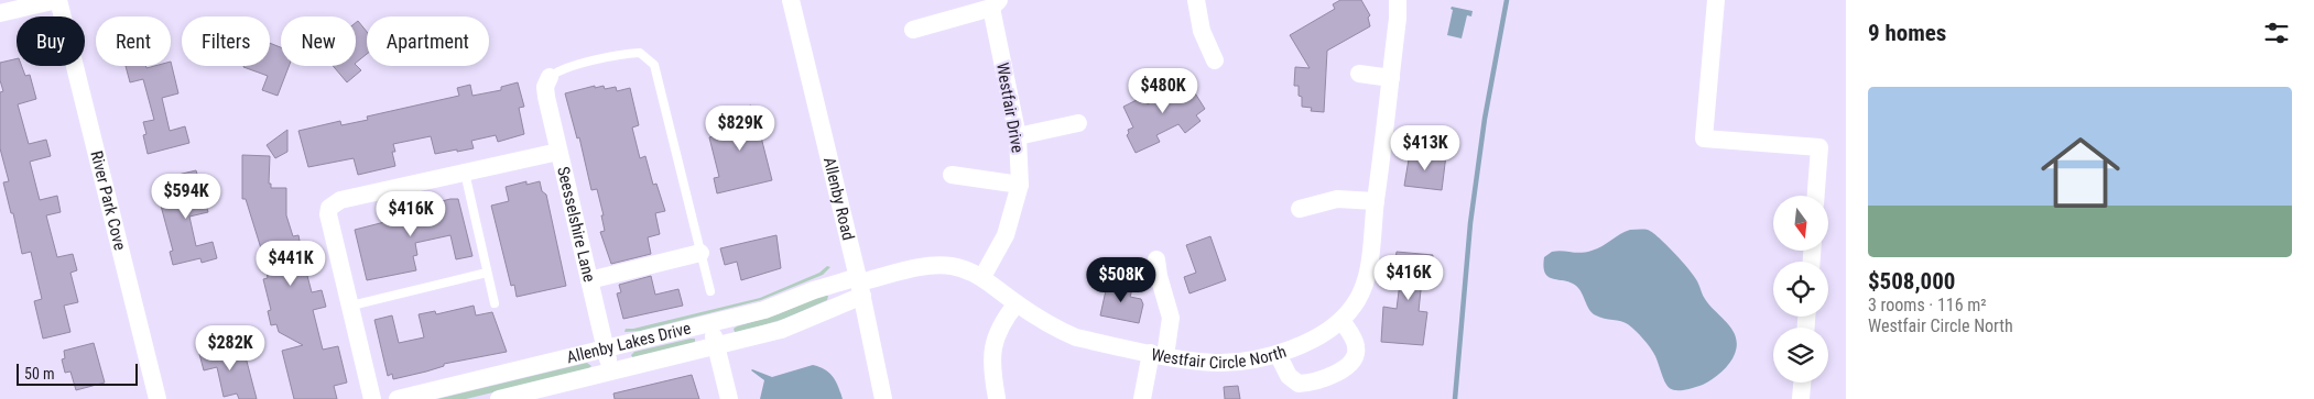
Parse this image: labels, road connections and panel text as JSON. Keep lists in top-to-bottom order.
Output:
{
  "streets": {
    "street": [
      "Westfair Drive",
      "River Park Cove",
      "Allenby Road",
      "Seesselshire Lane",
      "Allenby Lakes Drive",
      "Westfair Circle North"
    ]
  },
  "crossings": [
    ["Westfair Drive", "Westfair Circle North"],
    ["Allenby Road", "Allenby Lakes Drive"],
    ["Allenby Road", "Westfair Circle North"],
    ["Seesselshire Lane", "Allenby Lakes Drive"],
    ["Allenby Lakes Drive", "Westfair Circle North"]
  ],
  "scale_bar": "50 m",
  "north": "bottom",
  "page": {
    "heading": "9 homes",
    "chip": [
      "Buy",
      "Rent",
      "Filters",
      "New",
      "Apartment"
    ],
    "list": [
      {
        "name": "$508,000",
        "note": "3 rooms · 116 m² · Westfair Circle North"
      }
    ],
    "price": [
      "$480K",
      "$829K",
      "$413K",
      "$594K",
      "$416K",
      "$441K",
      "$416K",
      "$508K",
      "$282K"
    ],
    "scale": "50 m"
  }
}
